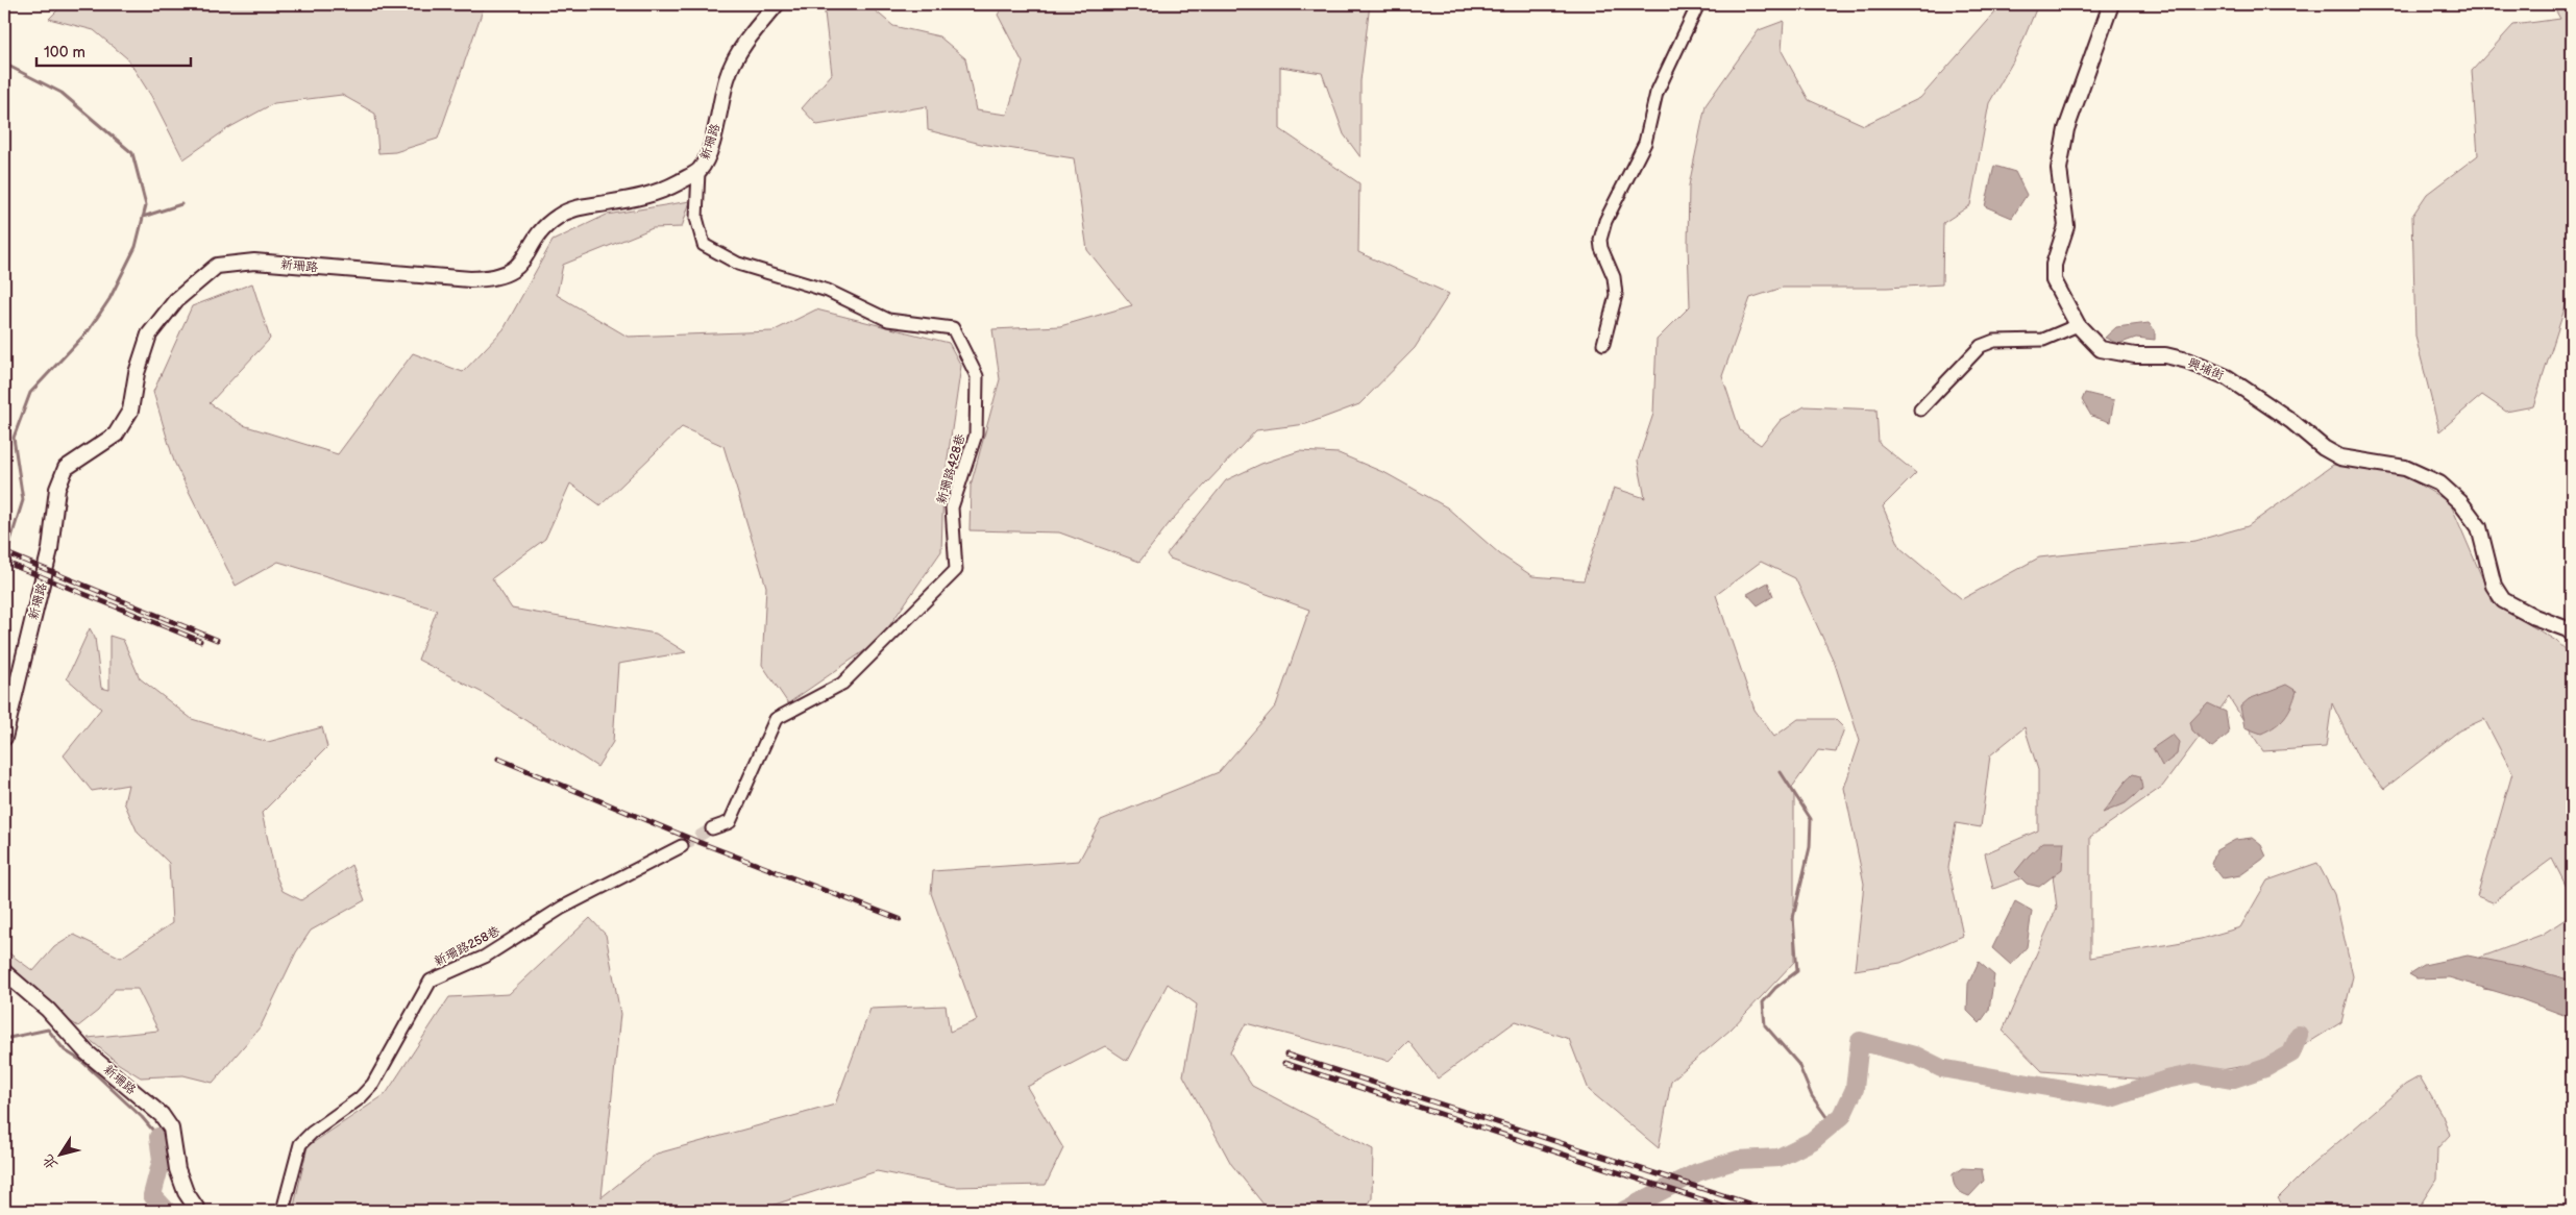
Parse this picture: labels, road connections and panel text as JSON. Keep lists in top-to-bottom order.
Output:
{
  "streets": {
    "street": [
      "新珊路",
      "興埔街",
      "新珊路428巷",
      "新珊路258巷"
    ]
  },
  "crossings": [
    ["新珊路", "新珊路428巷"]
  ],
  "scale_bar": "100 m",
  "north": "bottom left"
}
